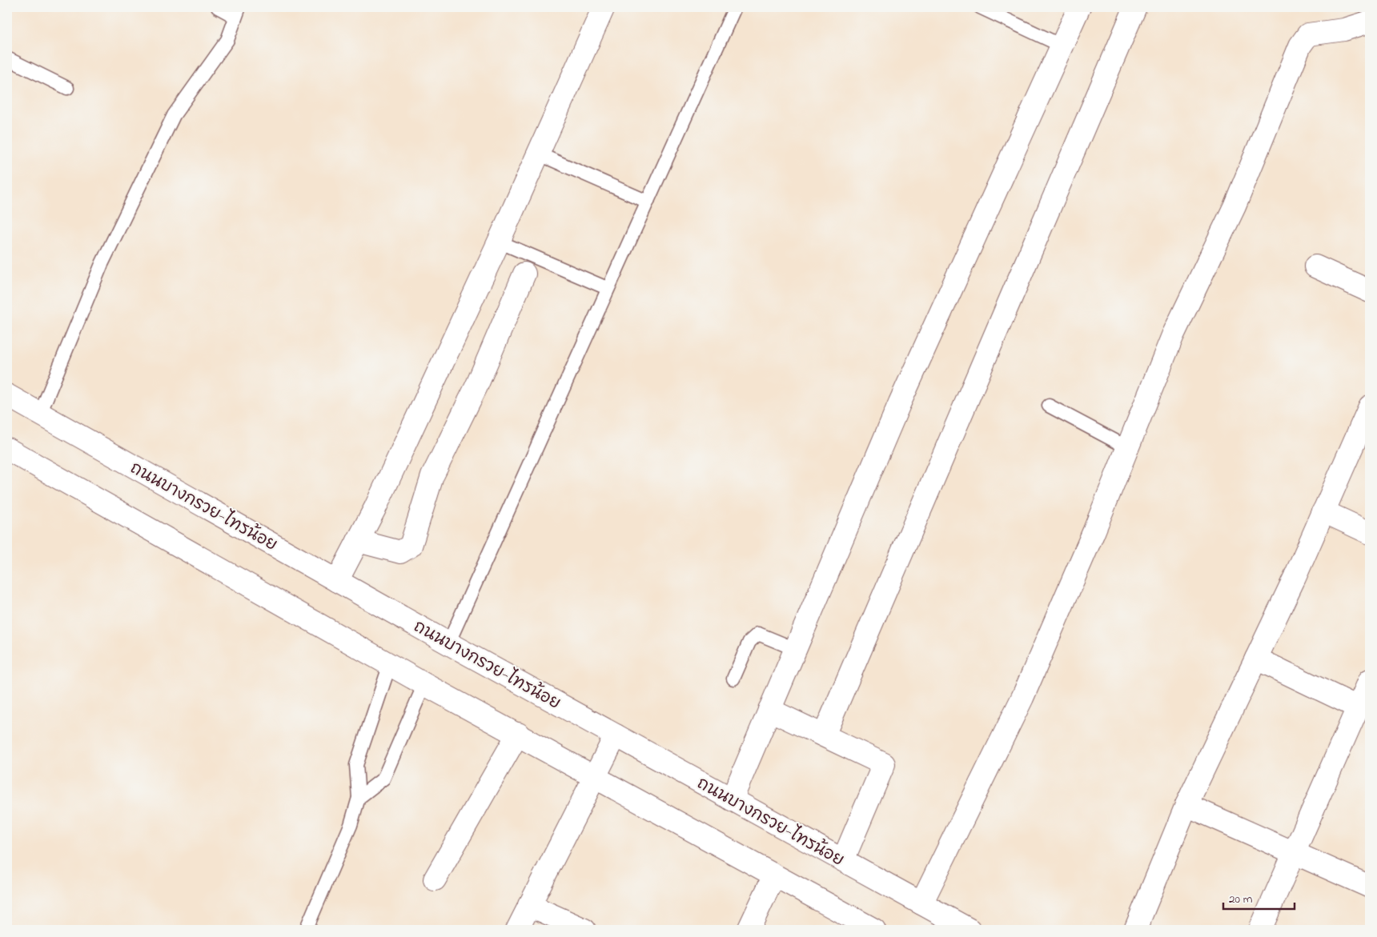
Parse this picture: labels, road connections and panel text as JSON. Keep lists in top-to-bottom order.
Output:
{
  "streets": {
    "street": ["ถนนบางกรวย-ไทรน้อย"]
  },
  "scale_bar": "20 m"
}
